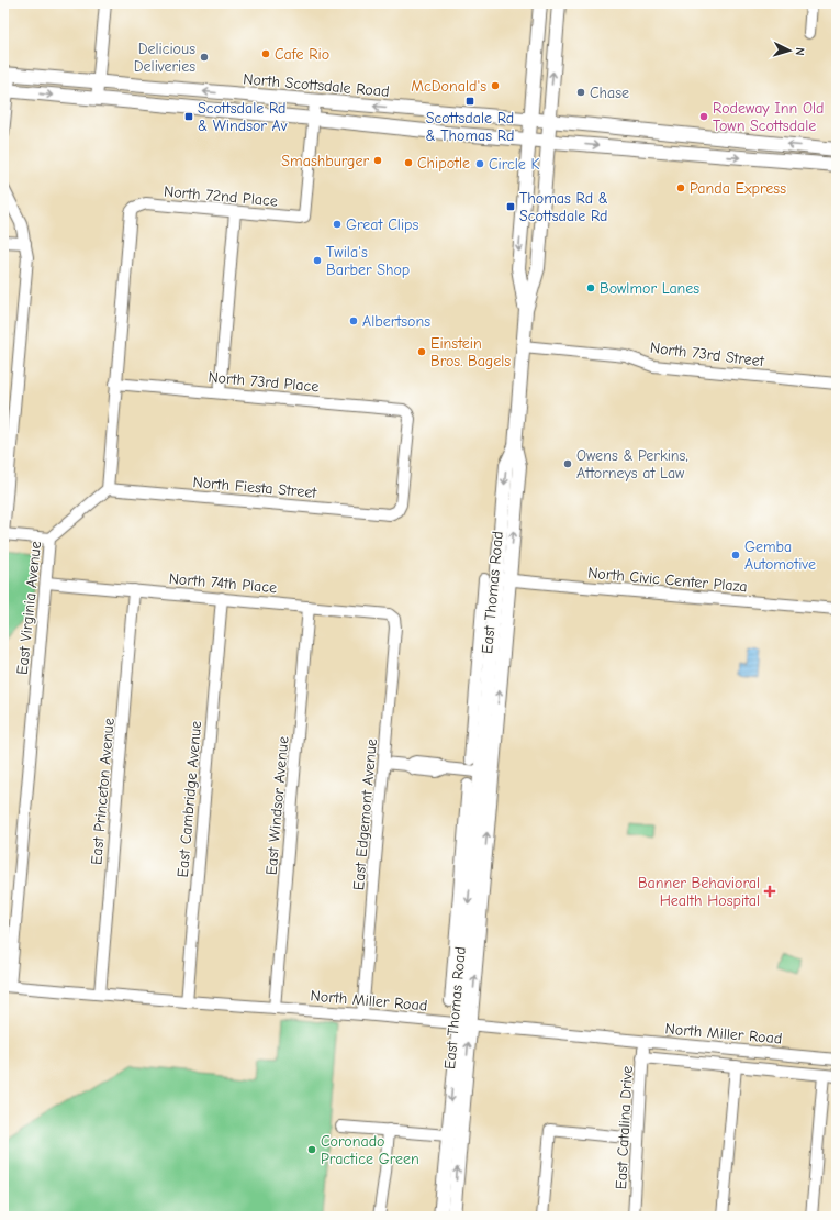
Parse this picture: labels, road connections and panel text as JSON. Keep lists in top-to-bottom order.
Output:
{
  "streets": {
    "main road": ["North Scottsdale Road", "East Thomas Road"],
    "street": [
      "North 72nd Place",
      "North 73rd Street",
      "North 73rd Place",
      "North Fiesta Street",
      "North Civic Center Plaza",
      "North 74th Place",
      "East Virginia Avenue",
      "East Princeton Avenue",
      "East Cambridge Avenue",
      "East Windsor Avenue",
      "East Edgemont Avenue",
      "North Miller Road",
      "East Catalina Drive"
    ]
  },
  "crossings": [
    ["North Scottsdale Road", "East Thomas Road"],
    ["North 72nd Place", "North 73rd Place"],
    ["North 73rd Street", "East Thomas Road"],
    ["North 73rd Place", "North Fiesta Street"],
    ["North Fiesta Street", "East Virginia Avenue"],
    ["North Civic Center Plaza", "East Thomas Road"],
    ["North 74th Place", "East Virginia Avenue"],
    ["North 74th Place", "East Princeton Avenue"],
    ["North 74th Place", "East Cambridge Avenue"],
    ["North 74th Place", "East Windsor Avenue"],
    ["North 74th Place", "East Edgemont Avenue"],
    ["East Thomas Road", "North Miller Road"],
    ["East Virginia Avenue", "North Miller Road"],
    ["East Princeton Avenue", "North Miller Road"],
    ["East Cambridge Avenue", "North Miller Road"],
    ["East Windsor Avenue", "North Miller Road"],
    ["East Edgemont Avenue", "North Miller Road"],
    ["North Miller Road", "East Catalina Drive"]
  ],
  "places": {
    "other": [
      "Cafe Rio",
      "Delicious Deliveries",
      "McDonald's",
      "Chase",
      "Rodeway Inn Old Town Scottsdale",
      "Smashburger",
      "Chipotle",
      "Circle K",
      "Panda Express",
      "Great Clips",
      "Twila's Barber Shop",
      "Bowlmor Lanes",
      "Albertsons",
      "Einstein Bros. Bagels",
      "Owens & Perkins, Attorneys at Law",
      "Gemba Automotive",
      "Coronado Practice Green"
    ],
    "transit": ["Scottsdale Rd & Thomas Rd", "Scottsdale Rd & Windsor Av", "Thomas Rd & Scottsdale Rd"],
    "health": ["Banner Behavioral Health Hospital"]
  },
  "north": "right"
}
